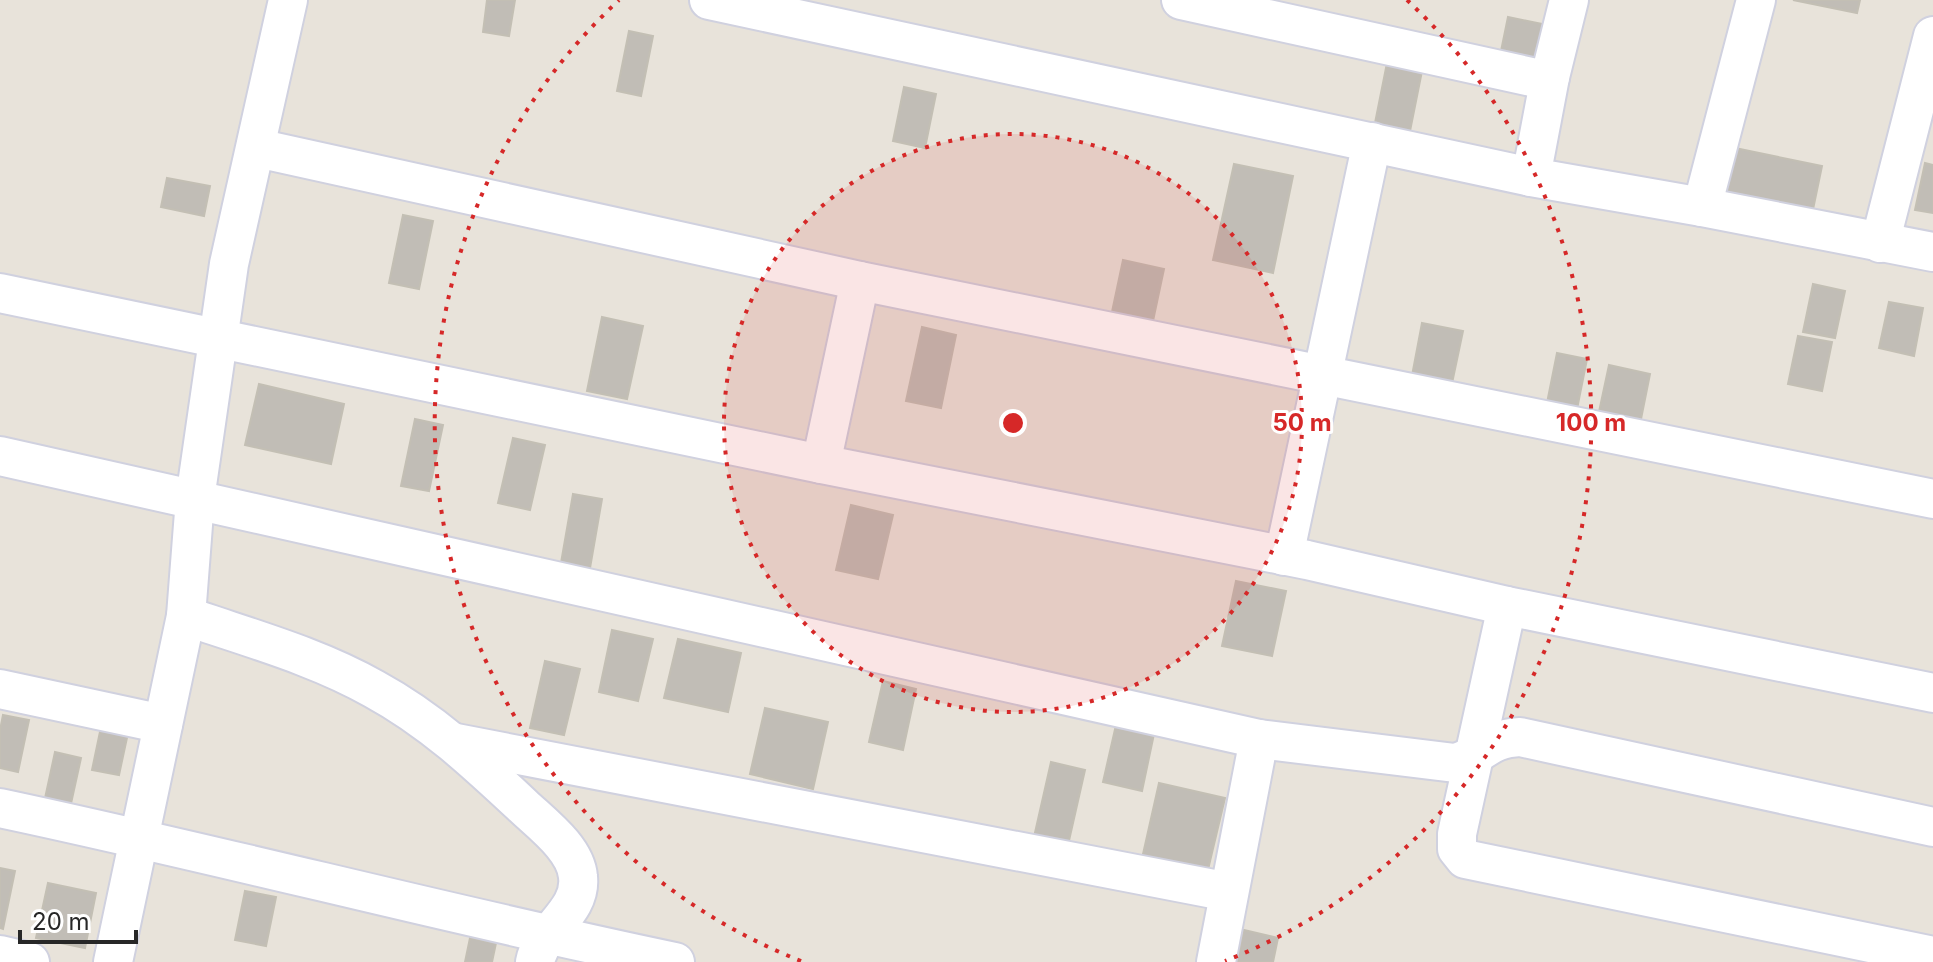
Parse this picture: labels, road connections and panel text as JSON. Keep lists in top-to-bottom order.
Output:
{
  "scale_bar": "20 m",
  "rings": ["50 m", "100 m"]
}
